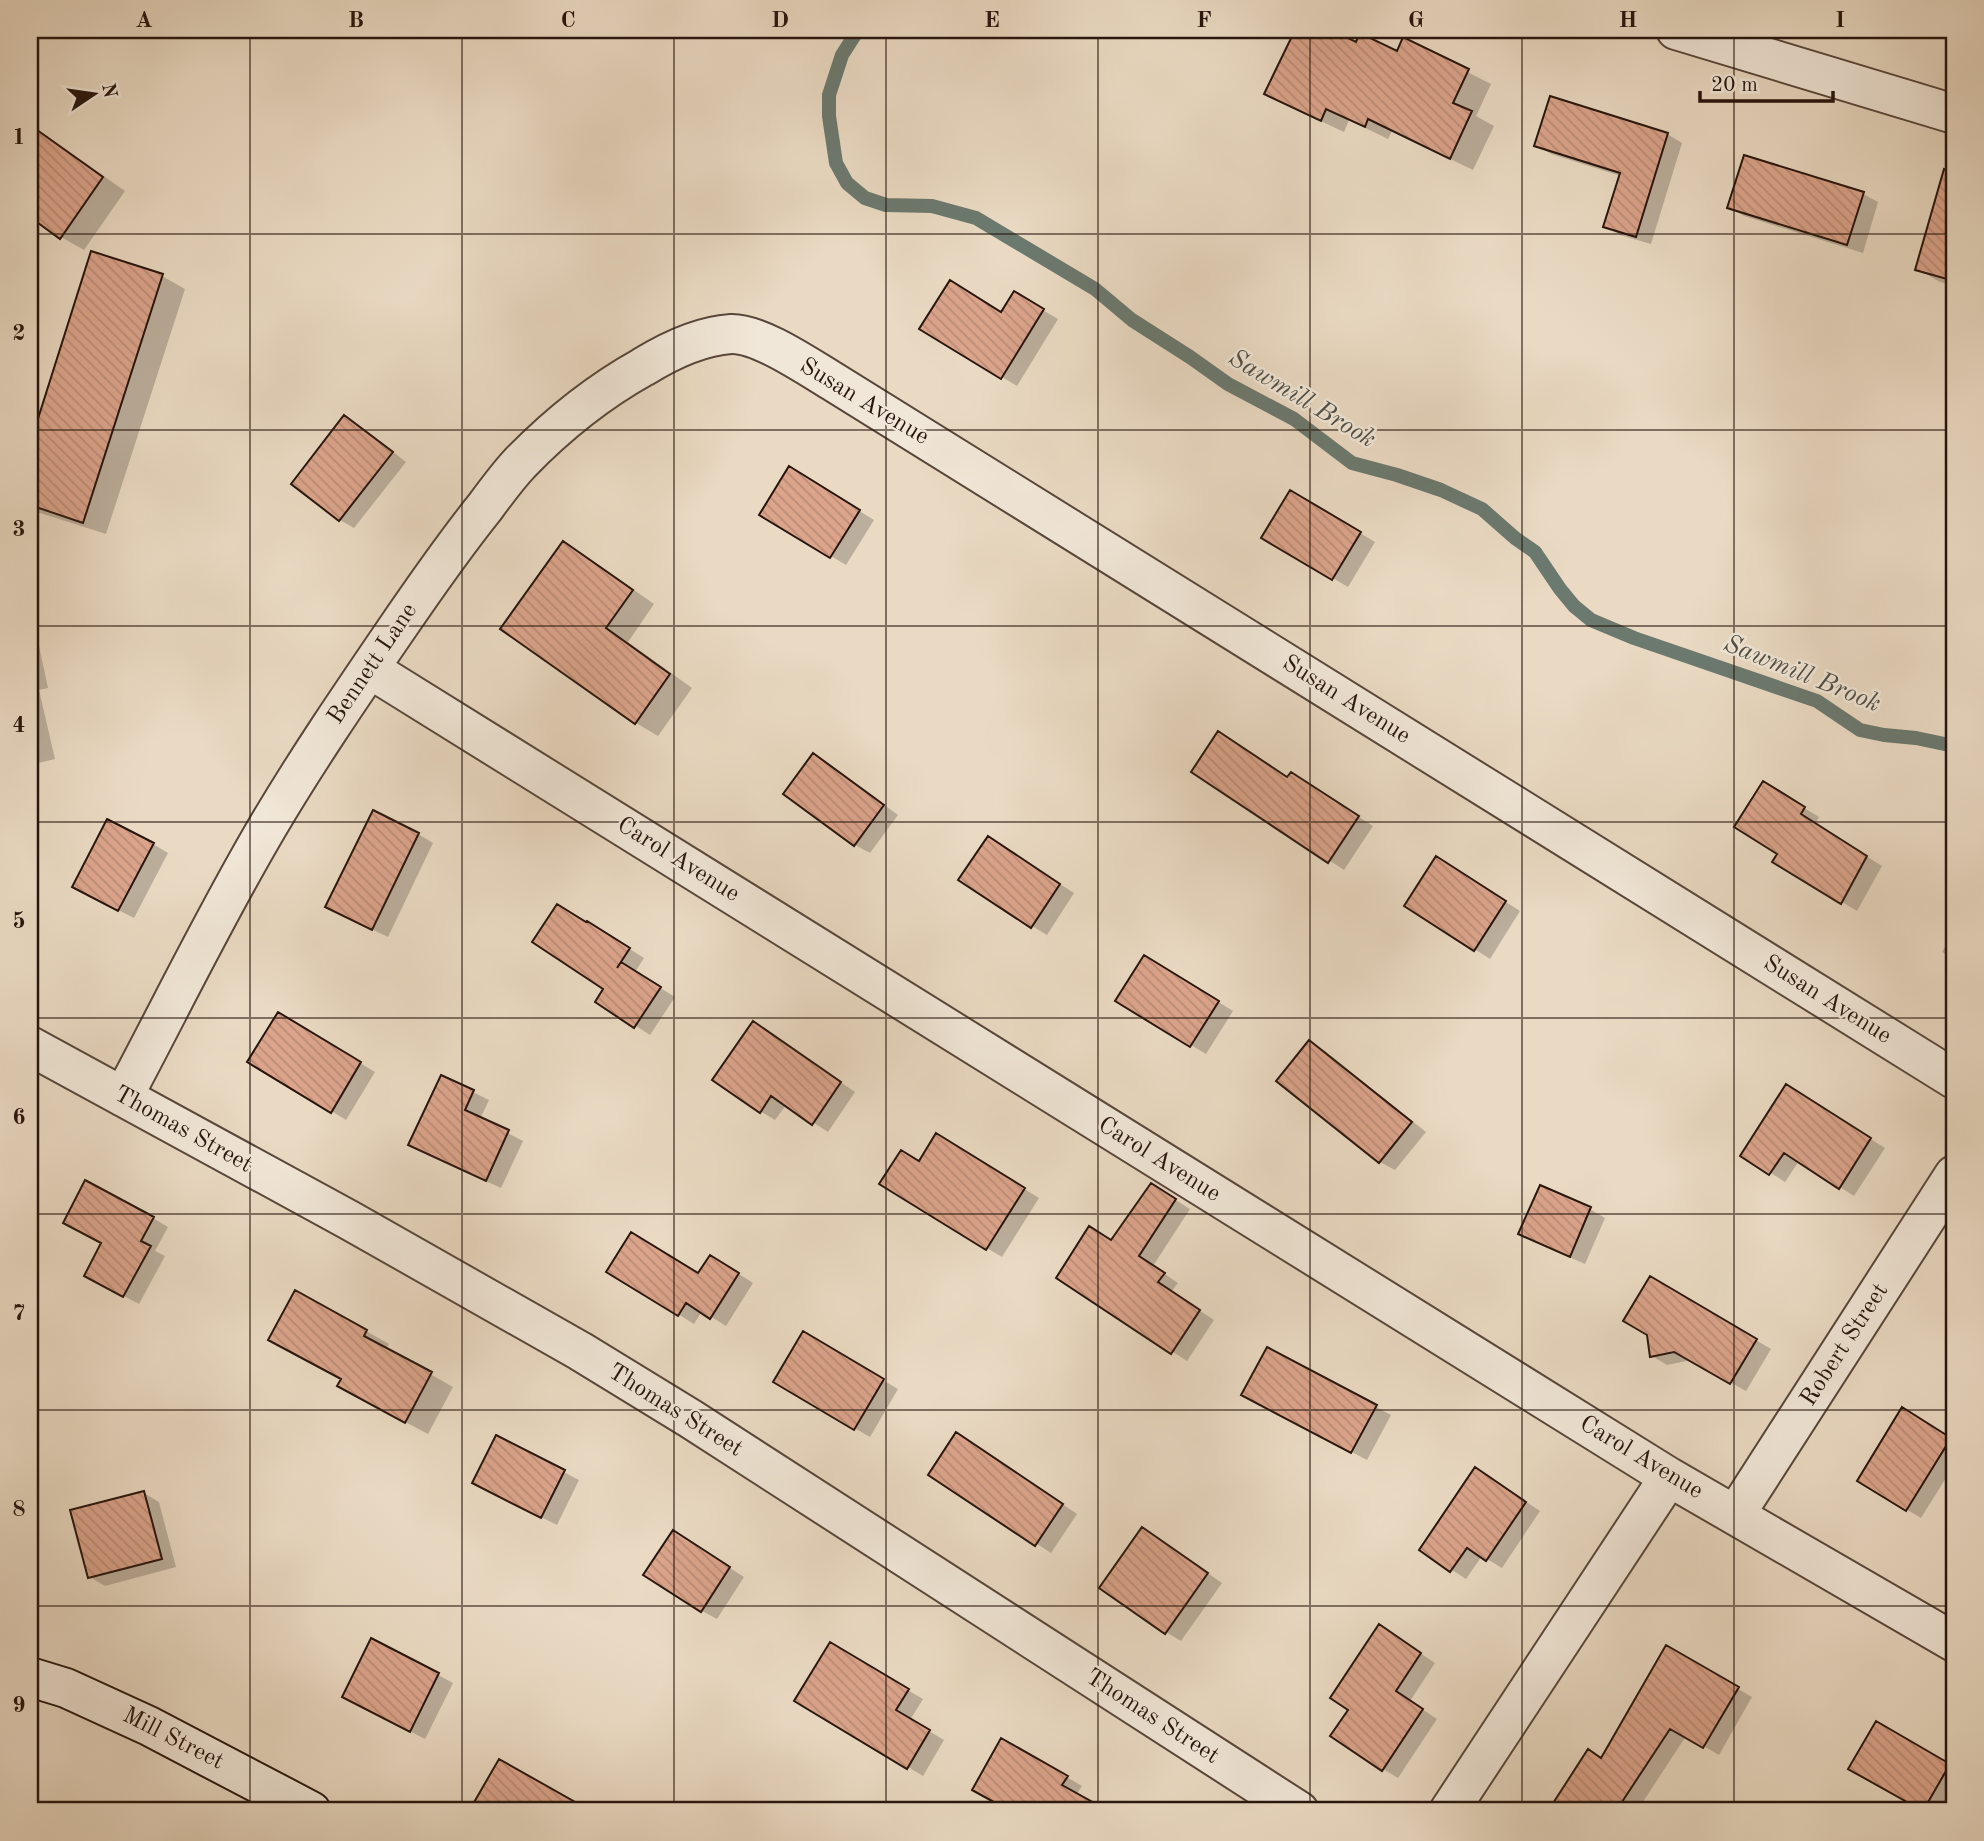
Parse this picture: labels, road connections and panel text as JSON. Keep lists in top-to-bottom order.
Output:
{
  "streets": {
    "street": [
      "Susan Avenue",
      "Bennett Lane",
      "Carol Avenue",
      "Thomas Street",
      "Robert Street",
      "Mill Street"
    ]
  },
  "crossings": [
    ["Susan Avenue", "Bennett Lane"],
    ["Bennett Lane", "Carol Avenue"],
    ["Bennett Lane", "Thomas Street"],
    ["Carol Avenue", "Robert Street"]
  ],
  "water": ["Sawmill Brook"],
  "scale_bar": "20 m",
  "north": "right",
  "grid": {
    "columns": [
      "A",
      "B",
      "C",
      "D",
      "E",
      "F",
      "G",
      "H",
      "I"
    ],
    "rows": [
      "1",
      "2",
      "3",
      "4",
      "5",
      "6",
      "7",
      "8",
      "9"
    ]
  }
}
